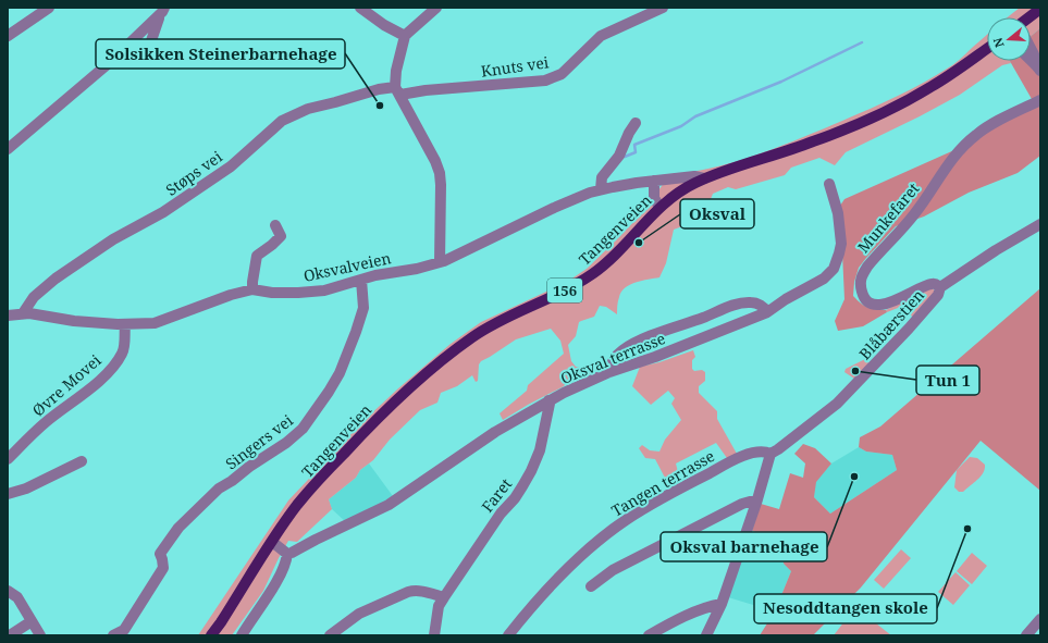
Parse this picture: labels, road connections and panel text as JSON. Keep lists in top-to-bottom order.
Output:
{
  "streets": {
    "main road": ["Tangenveien", "156"],
    "street": [
      "Knuts vei",
      "Støps vei",
      "Munkefaret",
      "Oksvalveien",
      "Blåbærstien",
      "Oksval terrasse",
      "Øvre Movei",
      "Singers vei",
      "Tangen terrasse",
      "Faret"
    ]
  },
  "crossings": [
    ["Knuts vei", "Støps vei"],
    ["Støps vei", "Oksvalveien"],
    ["Munkefaret", "Blåbærstien"],
    ["Tangenveien", "Oksvalveien"],
    ["Oksvalveien", "Øvre Movei"],
    ["Oksvalveien", "Singers vei"],
    ["Blåbærstien", "Tangen terrasse"],
    ["Oksval terrasse", "Faret"]
  ],
  "places": [
    "Solsikken Steinerbarnehage",
    "Oksval",
    "Tun 1",
    "Oksval barnehage",
    "Nesoddtangen skole"
  ],
  "north": "left"
}
